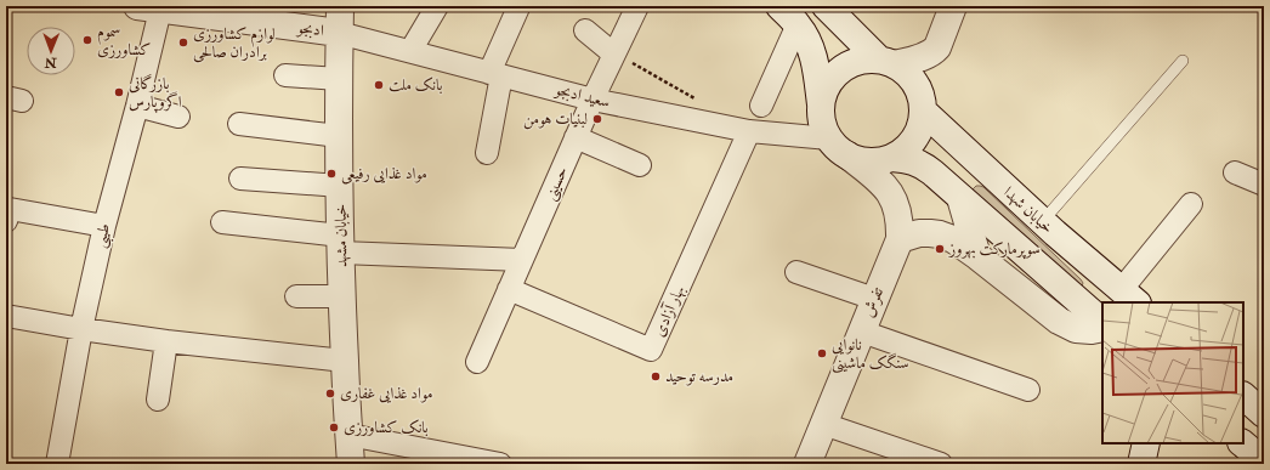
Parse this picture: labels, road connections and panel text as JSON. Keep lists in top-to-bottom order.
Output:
{
  "streets": {
    "street": [
      "ادبجو",
      "سعید ادبجو",
      "حسینی",
      "خیابان شهدا",
      "طیبی",
      "خیابان مشهد",
      "تفرش",
      "بهار آزادی"
    ]
  },
  "crossings": [
    ["ادبجو", "سعید ادبجو"],
    ["ادبجو", "طیبی"],
    ["ادبجو", "خیابان مشهد"],
    ["سعید ادبجو", "حسینی"],
    ["سعید ادبجو", "خیابان شهدا"],
    ["سعید ادبجو", "خیابان مشهد"],
    ["سعید ادبجو", "تفرش"],
    ["سعید ادبجو", "بهار آزادی"],
    ["حسینی", "بهار آزادی"],
    ["خیابان شهدا", "تفرش"]
  ],
  "places": [
    "سموم کشاورزی",
    "لوازم کشاورزی برادران صالحی",
    "بانک ملت",
    "بازرگانی اگروپارس",
    "لبنیات هومن",
    "مواد غذایی رفیعی",
    "سوپرمارکت بهروز",
    "نانوایی سنگک ماشینی",
    "مدرسه توحید",
    "مواد غذایی غفاری",
    "بانک کشاورزی"
  ],
  "north": "bottom"
}
